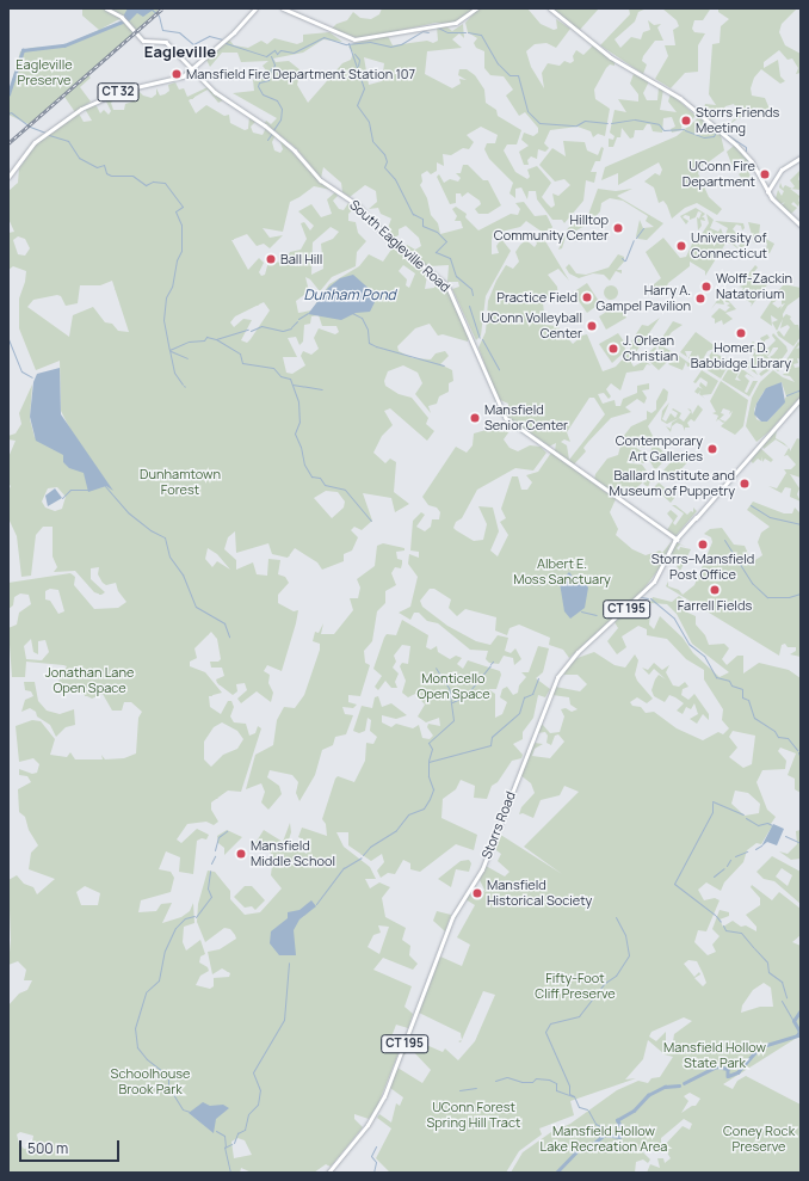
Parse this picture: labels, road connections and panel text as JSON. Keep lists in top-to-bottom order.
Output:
{
  "streets": {
    "main road": [
      "CT 32",
      "South Eagleville Road",
      "CT 195",
      "Storrs Road"
    ]
  },
  "crossings": [
    ["CT 32", "South Eagleville Road"],
    ["South Eagleville Road", "Storrs Road"]
  ],
  "districts": ["Eagleville"],
  "water": ["Dunham Pond"],
  "parks": [
    "Eagleville Preserve",
    "Dunhamtown Forest",
    "Albert E. Moss Sanctuary",
    "Jonathan Lane Open Space",
    "Monticello Open Space",
    "Fifty-Foot Cliff Preserve",
    "Mansfield Hollow State Park",
    "Schoolhouse Brook Park",
    "UConn Forest Spring Hill Tract",
    "Mansfield Hollow Lake Recreation Area",
    "Coney Rock Preserve"
  ],
  "places": [
    "Mansfield Fire Department Station 107",
    "Storrs Friends Meeting",
    "UConn Fire Department",
    "Hilltop Community Center",
    "University of Connecticut",
    "Ball Hill",
    "Wolff-Zackin Natatorium",
    "Practice Field",
    "Harry A. Gampel Pavilion",
    "UConn Volleyball Center",
    "Homer D. Babbidge Library",
    "J. Orlean Christian",
    "Mansfield Senior Center",
    "Contemporary Art Galleries",
    "Ballard Institute and Museum of Puppetry",
    "Storrs–Mansfield Post Office",
    "Farrell Fields",
    "Mansfield Middle School",
    "Mansfield Historical Society"
  ],
  "scale_bar": "500 m"
}
